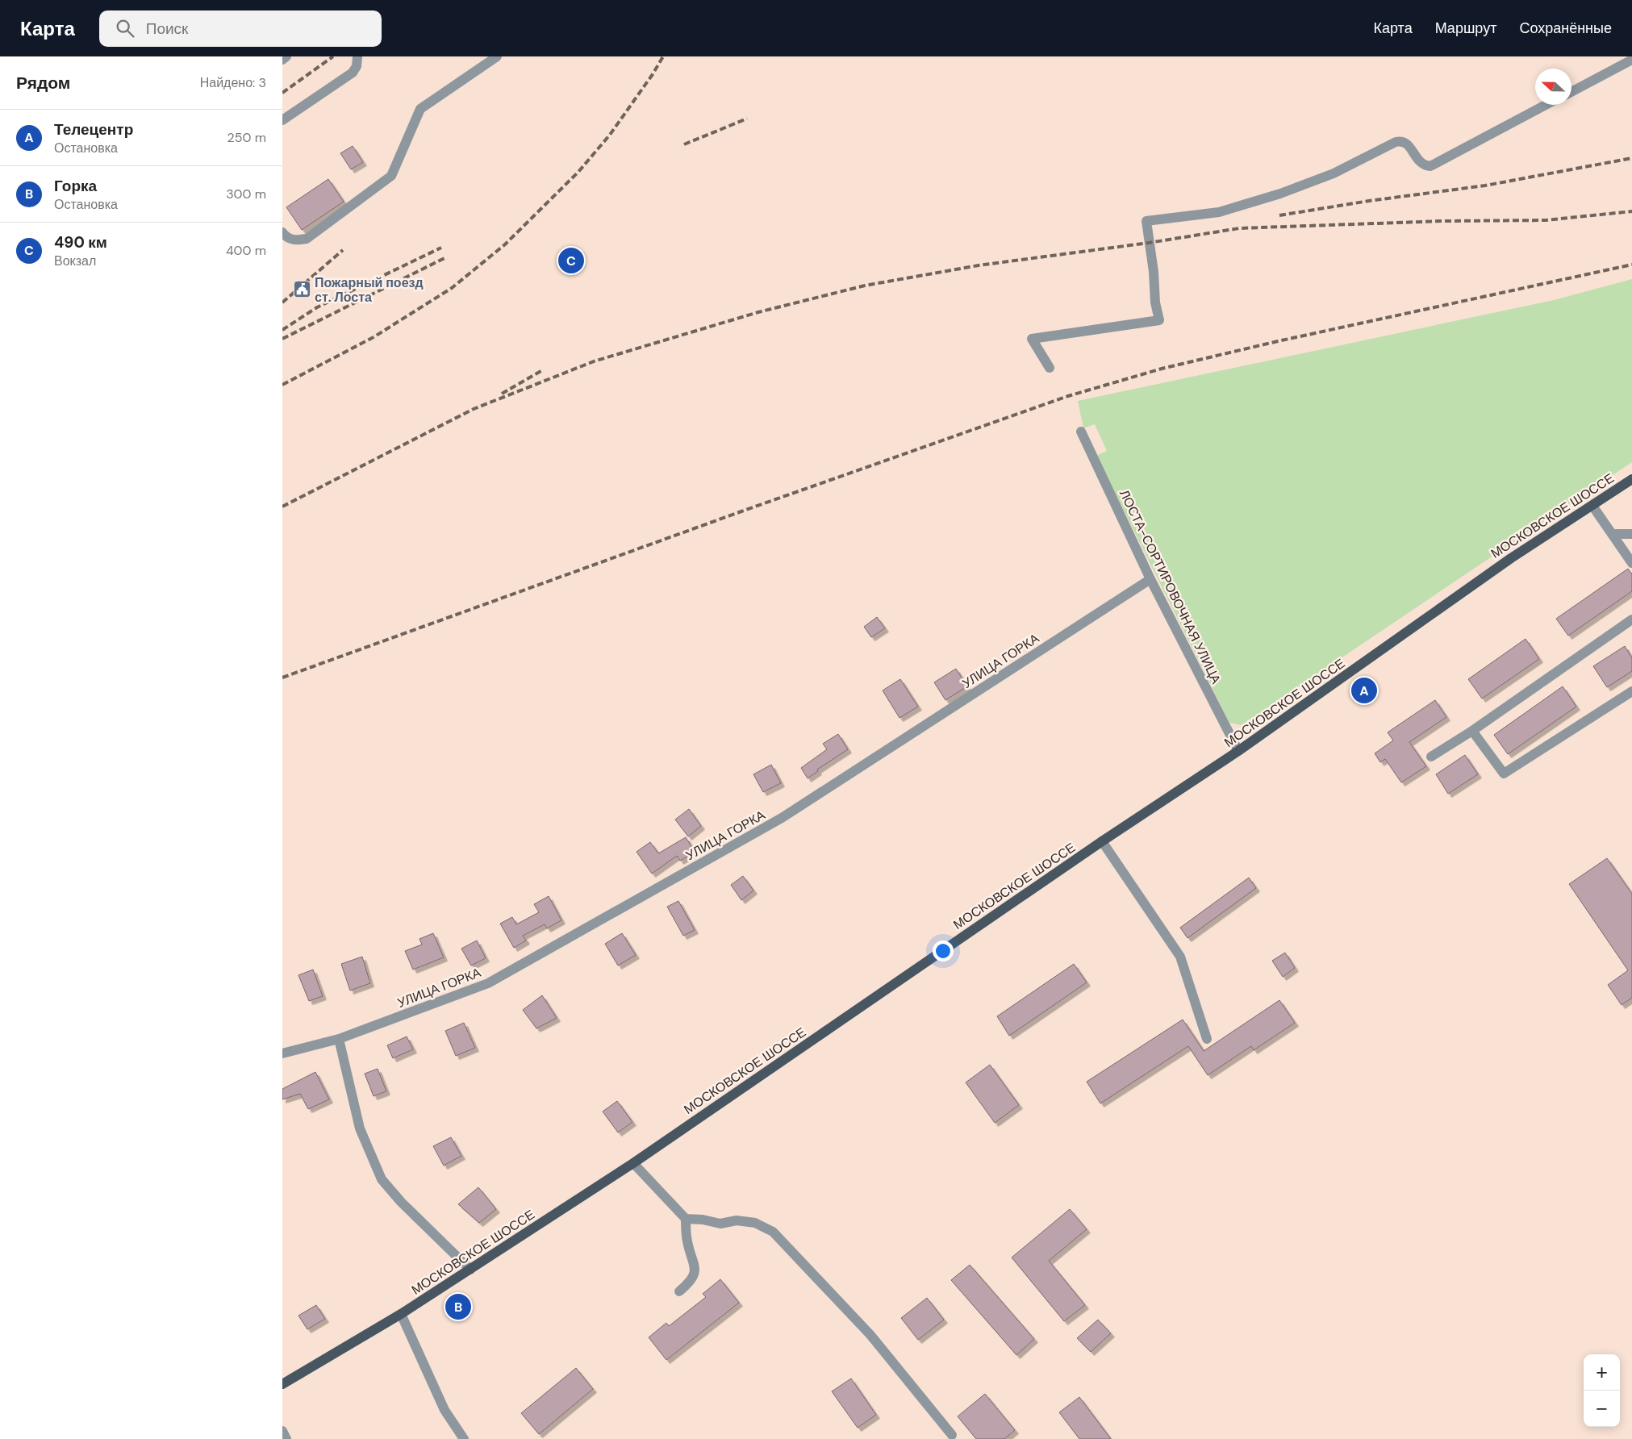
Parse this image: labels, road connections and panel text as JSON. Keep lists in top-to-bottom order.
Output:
{
  "streets": {
    "main road": ["МОСКОВСКОЕ ШОССЕ"],
    "street": ["ЛОСТА-СОРТИРОВОЧНАЯ УЛИЦА", "УЛИЦА ГОРКА"]
  },
  "crossings": [
    ["МОСКОВСКОЕ ШОССЕ", "ЛОСТА-СОРТИРОВОЧНАЯ УЛИЦА"],
    ["ЛОСТА-СОРТИРОВОЧНАЯ УЛИЦА", "УЛИЦА ГОРКА"]
  ],
  "places": {
    "public building": ["Пожарный поезд ст. Лоста"]
  },
  "north": "left",
  "page": {
    "header": "Карта",
    "search": "Поиск",
    "nav": ["Карта", "Маршрут", "Сохранённые"],
    "heading": ["Рядом", "Найдено: 3"],
    "list": [
      {
        "mark": "A",
        "name": "Телецентр",
        "note": "Остановка",
        "value": "250 m"
      },
      {
        "mark": "B",
        "name": "Горка",
        "note": "Остановка",
        "value": "300 m"
      },
      {
        "mark": "C",
        "name": "490 км",
        "note": "Вокзал",
        "value": "400 m"
      }
    ],
    "pins": ["C", "A", "B"],
    "map_buttons": ["+", "−"]
  }
}
